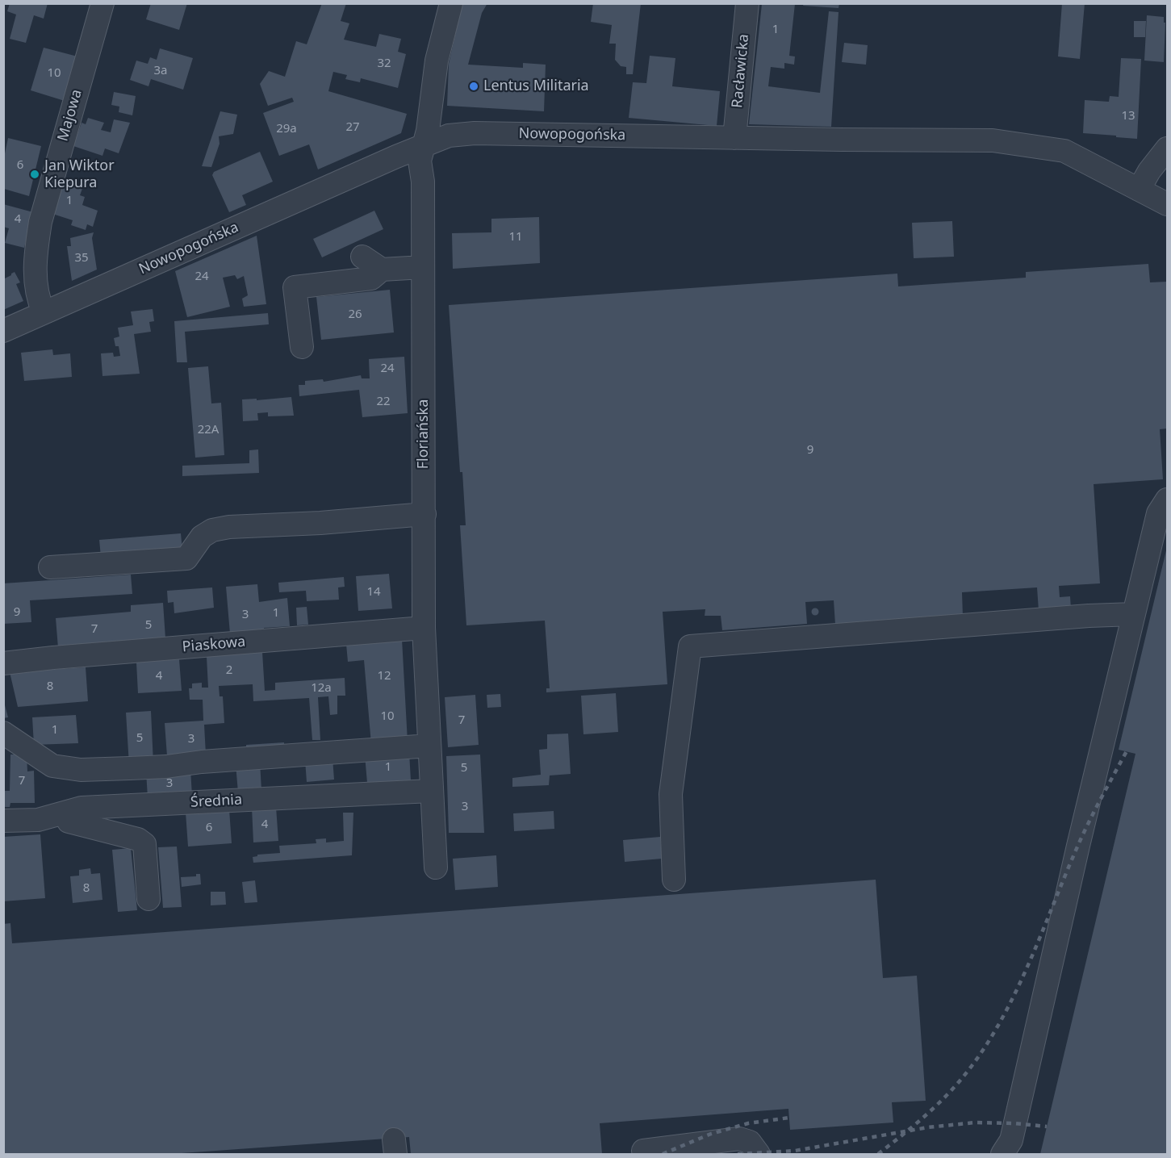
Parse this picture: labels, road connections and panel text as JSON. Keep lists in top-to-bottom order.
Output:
{
  "streets": {
    "street": [
      "Racławicka",
      "Majowa",
      "Nowopogońska",
      "Floriańska",
      "Piaskowa",
      "Średnia"
    ]
  },
  "crossings": [
    ["Racławicka", "Nowopogońska"],
    ["Majowa", "Nowopogońska"],
    ["Nowopogońska", "Floriańska"],
    ["Floriańska", "Piaskowa"],
    ["Floriańska", "Średnia"]
  ],
  "places": ["Lentus Militaria", "Jan Wiktor Kiepura"],
  "house_numbers": [
    "1",
    "32",
    "3a",
    "10",
    "13",
    "27",
    "29a",
    "6",
    "1",
    "4",
    "11",
    "35",
    "24",
    "26",
    "24",
    "22",
    "22A",
    "9",
    "14",
    "9",
    "1",
    "3",
    "5",
    "7",
    "2",
    "4",
    "12",
    "8",
    "12a",
    "10",
    "7",
    "1",
    "5",
    "3",
    "1",
    "5",
    "7",
    "3",
    "3",
    "4",
    "6",
    "8"
  ]
}
